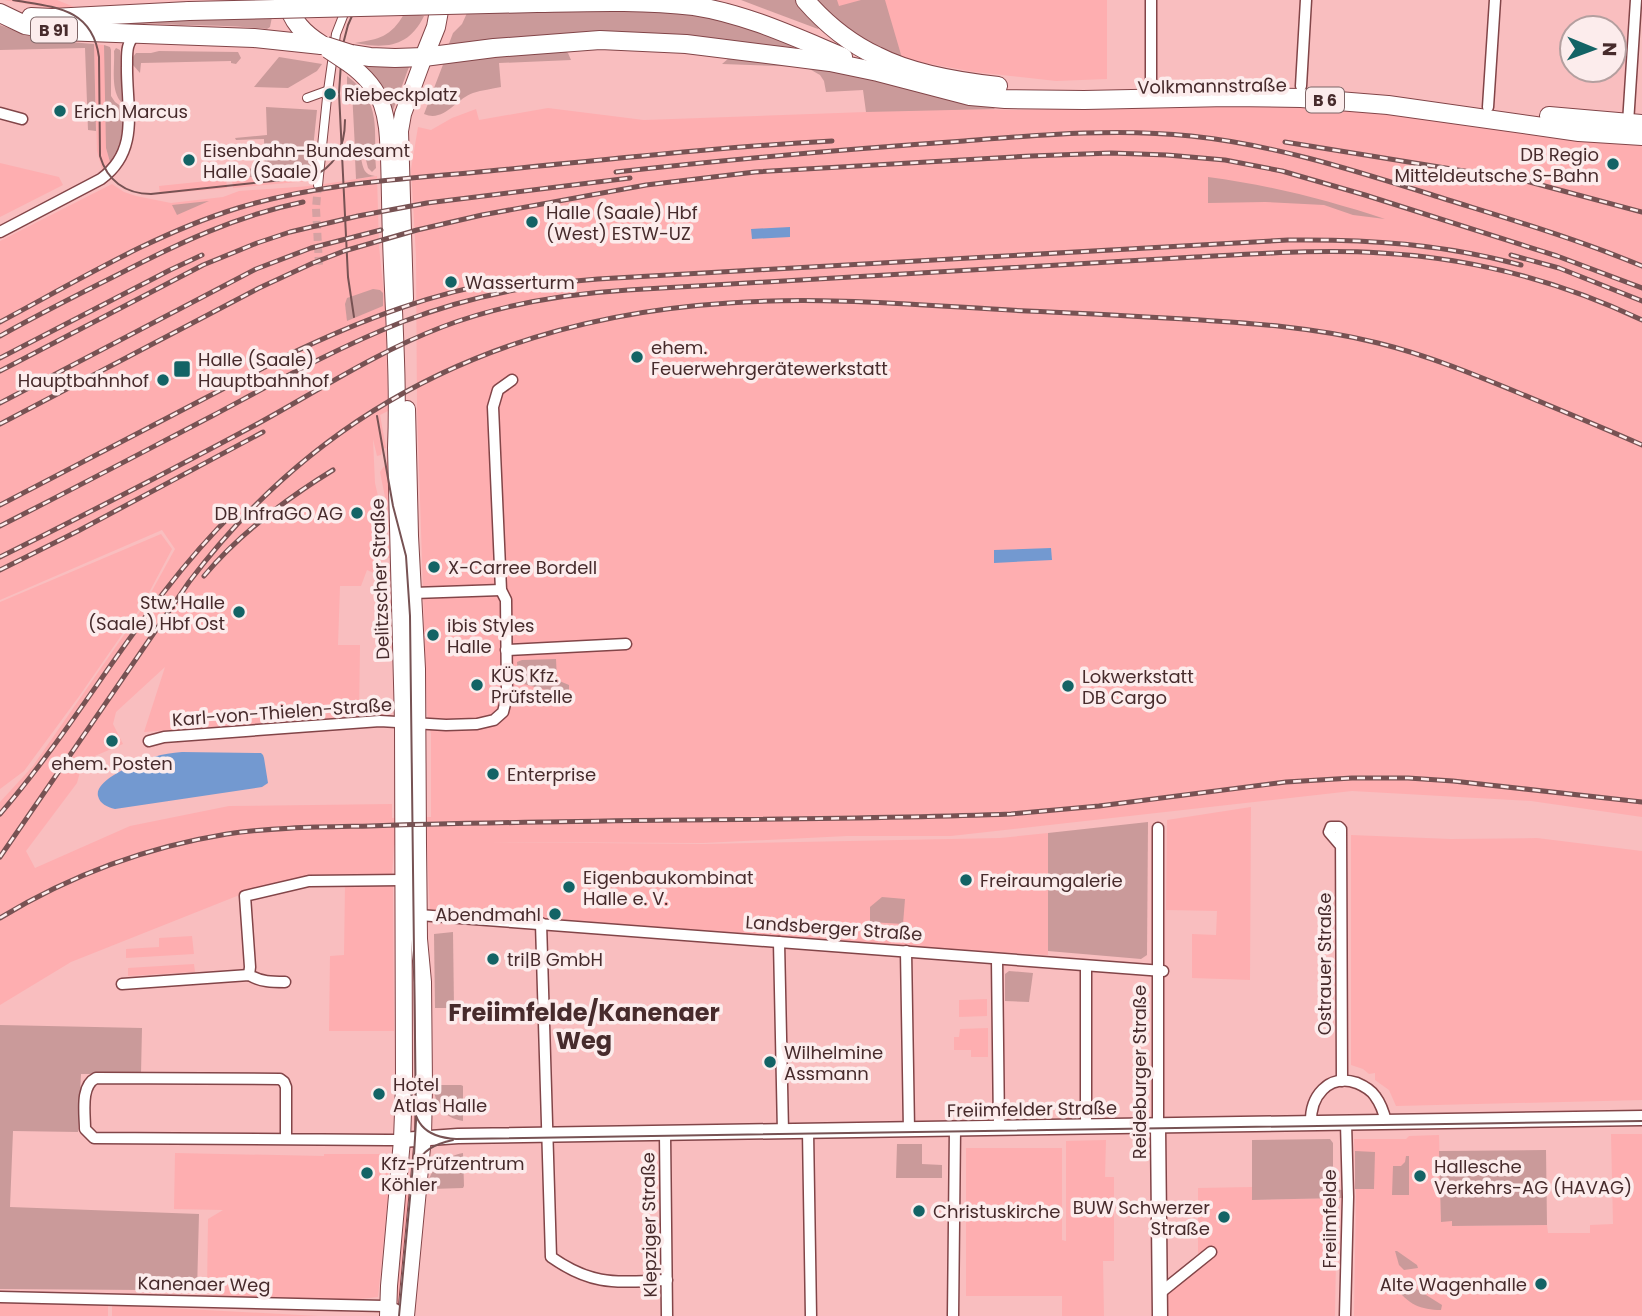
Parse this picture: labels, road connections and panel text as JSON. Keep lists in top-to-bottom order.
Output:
{
  "streets": {
    "main road": [
      "B 91",
      "Volkmannstraße",
      "B 6",
      "Delitzscher Straße"
    ],
    "street": [
      "Karl-von-Thielen-Straße",
      "Landsberger Straße",
      "Ostrauer Straße",
      "Reideburger Straße",
      "Freiimfelder Straße",
      "Freiimfelde",
      "Klepziger Straße",
      "Kanenaer Weg"
    ]
  },
  "crossings": [
    ["B 91", "B 6"],
    ["Volkmannstraße", "B 6"],
    ["Delitzscher Straße", "Karl-von-Thielen-Straße"],
    ["Delitzscher Straße", "Landsberger Straße"],
    ["Delitzscher Straße", "Freiimfelder Straße"],
    ["Delitzscher Straße", "Kanenaer Weg"],
    ["Landsberger Straße", "Reideburger Straße"],
    ["Reideburger Straße", "Freiimfelder Straße"],
    ["Freiimfelder Straße", "Freiimfelde"],
    ["Freiimfelder Straße", "Klepziger Straße"]
  ],
  "districts": ["Freiimfelde/Kanenaer Weg"],
  "places": {
    "other": [
      "Riebeckplatz",
      "Erich Marcus",
      "Eisenbahn-Bundesamt Halle (Saale)",
      "DB Regio Mitteldeutsche S-Bahn",
      "Halle (Saale) Hbf (West) ESTW-UZ",
      "Wasserturm",
      "ehem. Feuerwehrgerätewerkstatt",
      "Hauptbahnhof",
      "DB InfraGO AG",
      "X-Carree Bordell",
      "Stw. Halle (Saale) Hbf Ost",
      "ibis Styles Halle",
      "KÜS Kfz. Prüfstelle",
      "Lokwerkstatt DB Cargo",
      "ehem. Posten",
      "Enterprise",
      "Freiraumgalerie",
      "Eigenbaukombinat Halle e. V.",
      "Abendmahl",
      "tri|B GmbH",
      "Wilhelmine Assmann",
      "Hotel Atlas Halle",
      "Kfz-Prüfzentrum Köhler",
      "Hallesche Verkehrs-AG (HAVAG)",
      "Christuskirche",
      "BUW Schwerzer Straße",
      "Alte Wagenhalle"
    ],
    "transit": ["Halle (Saale) Hauptbahnhof"]
  },
  "north": "right"
}
